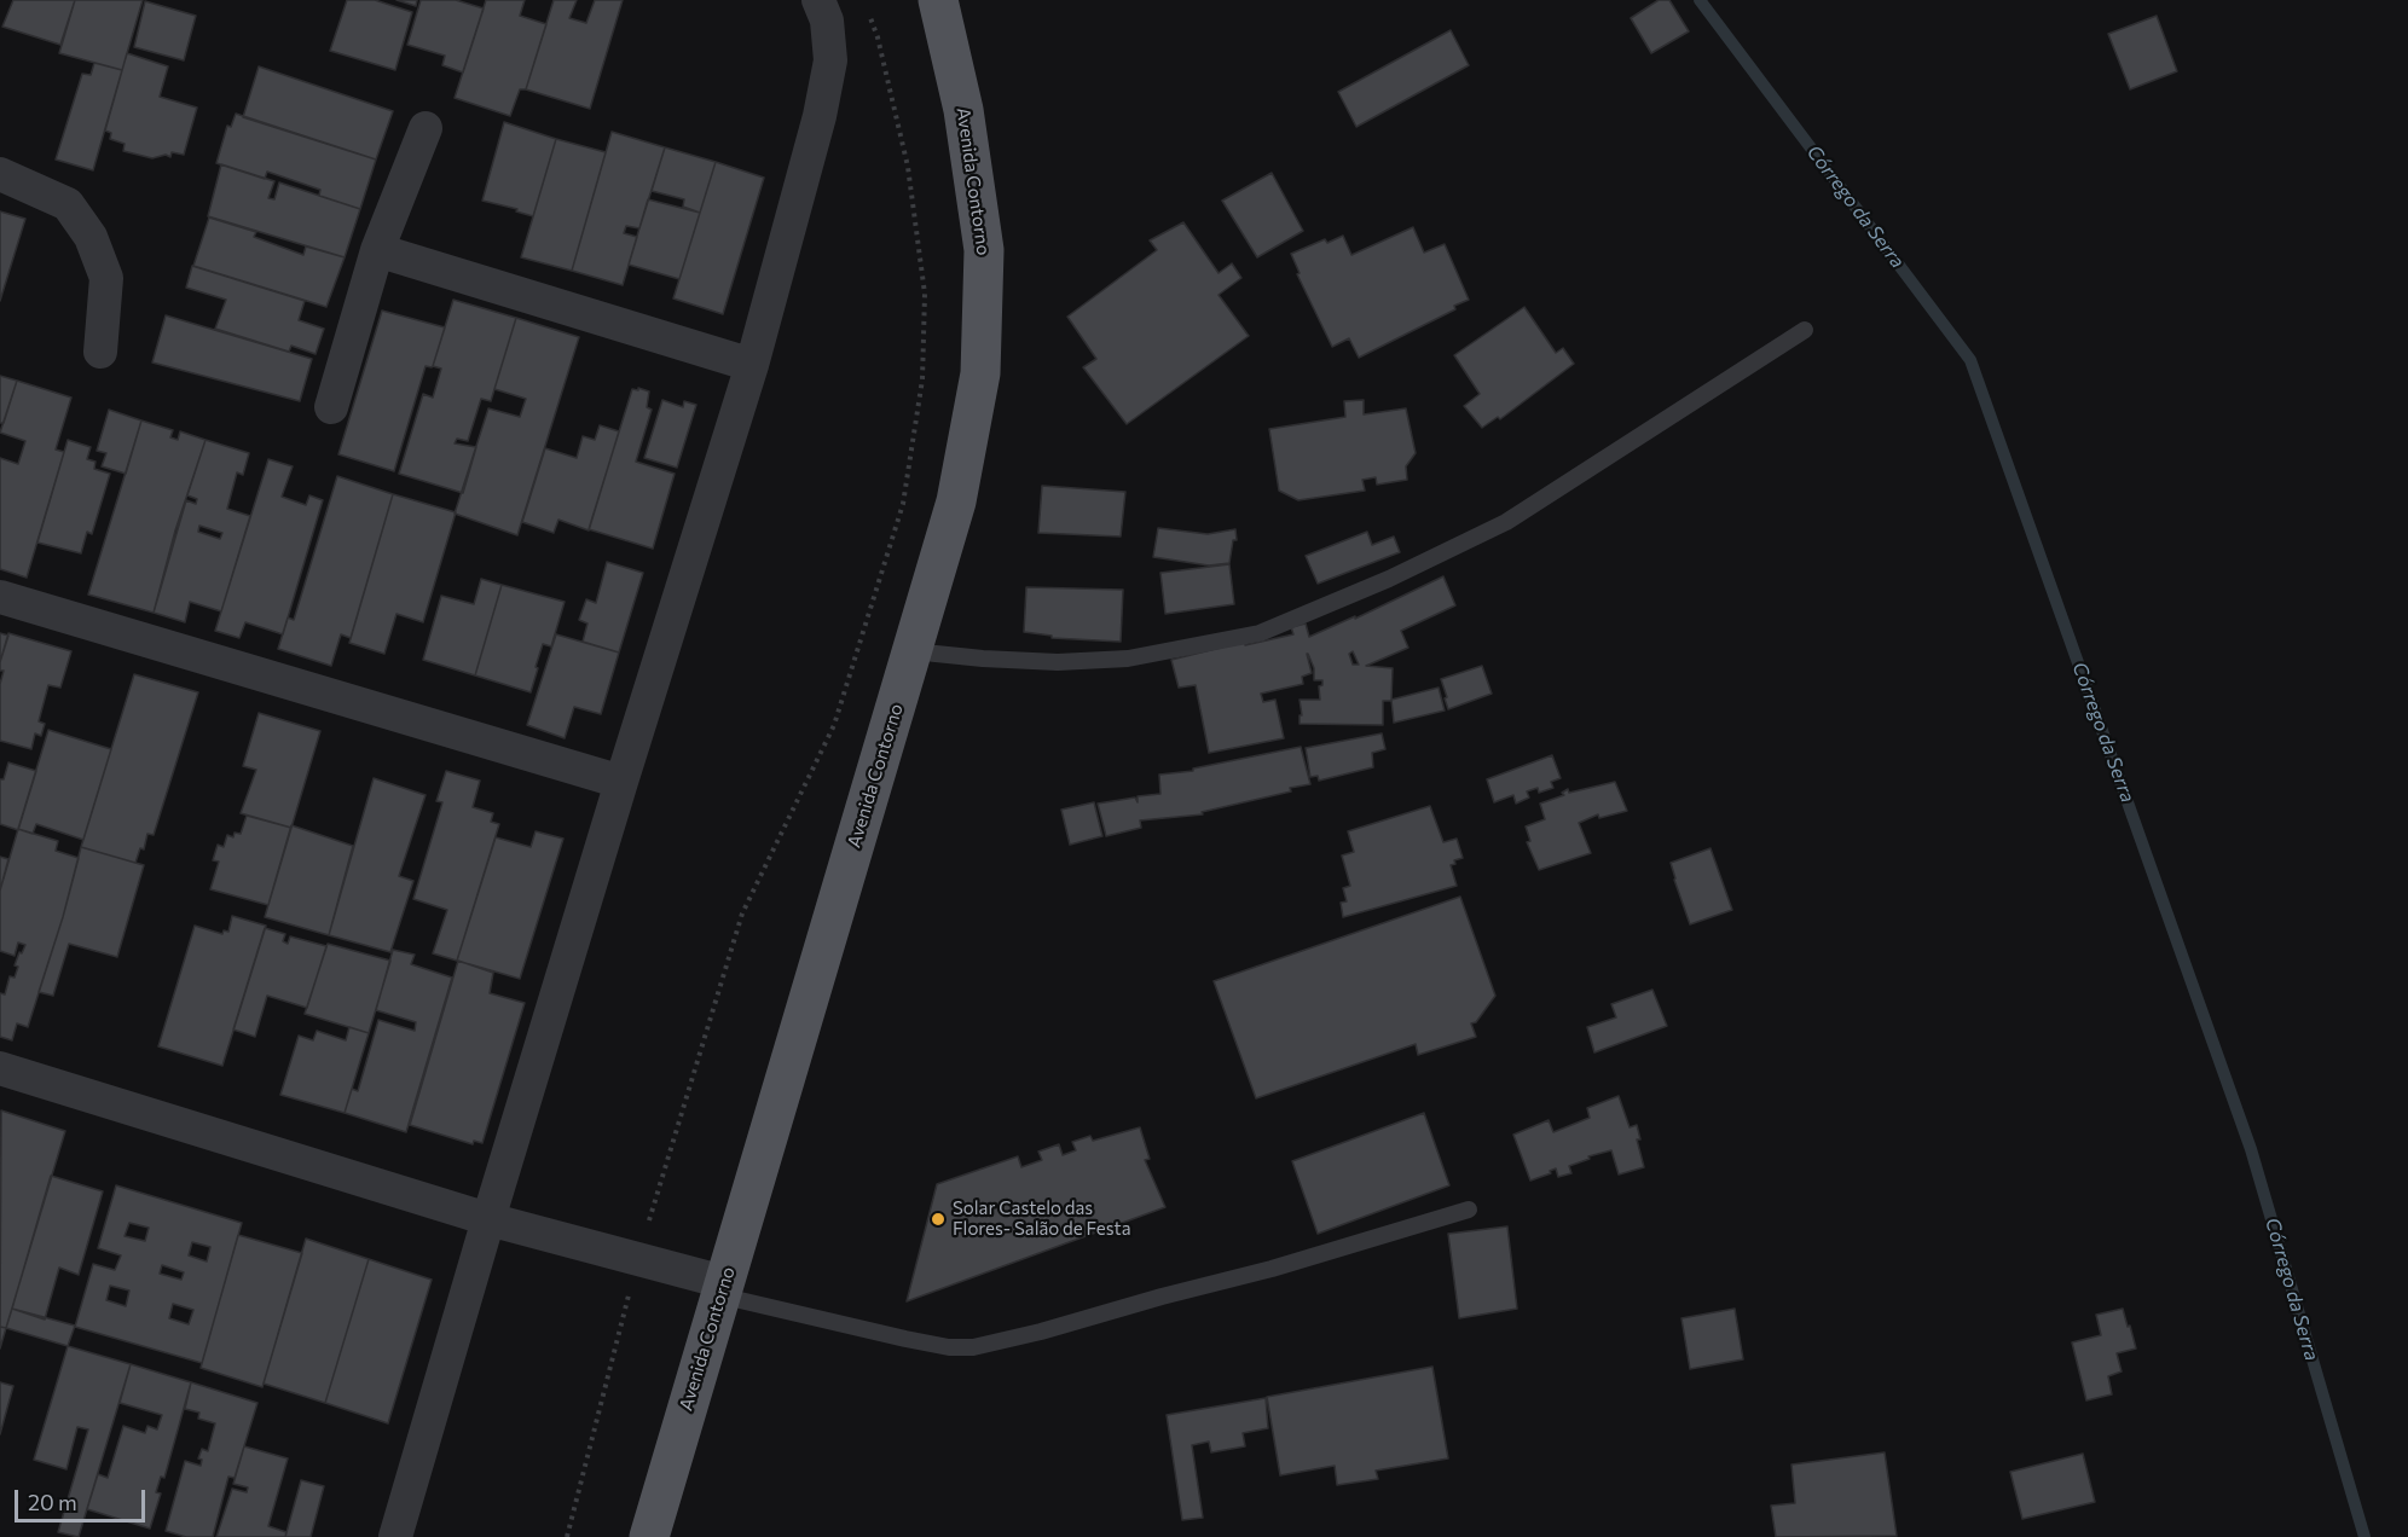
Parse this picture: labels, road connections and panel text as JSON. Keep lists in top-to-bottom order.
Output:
{
  "streets": {
    "main road": ["Avenida Contorno"]
  },
  "water": ["Córrego da Serra"],
  "places": ["Solar Castelo das Flores- Salão de Festa"],
  "scale_bar": "20 m"
}
